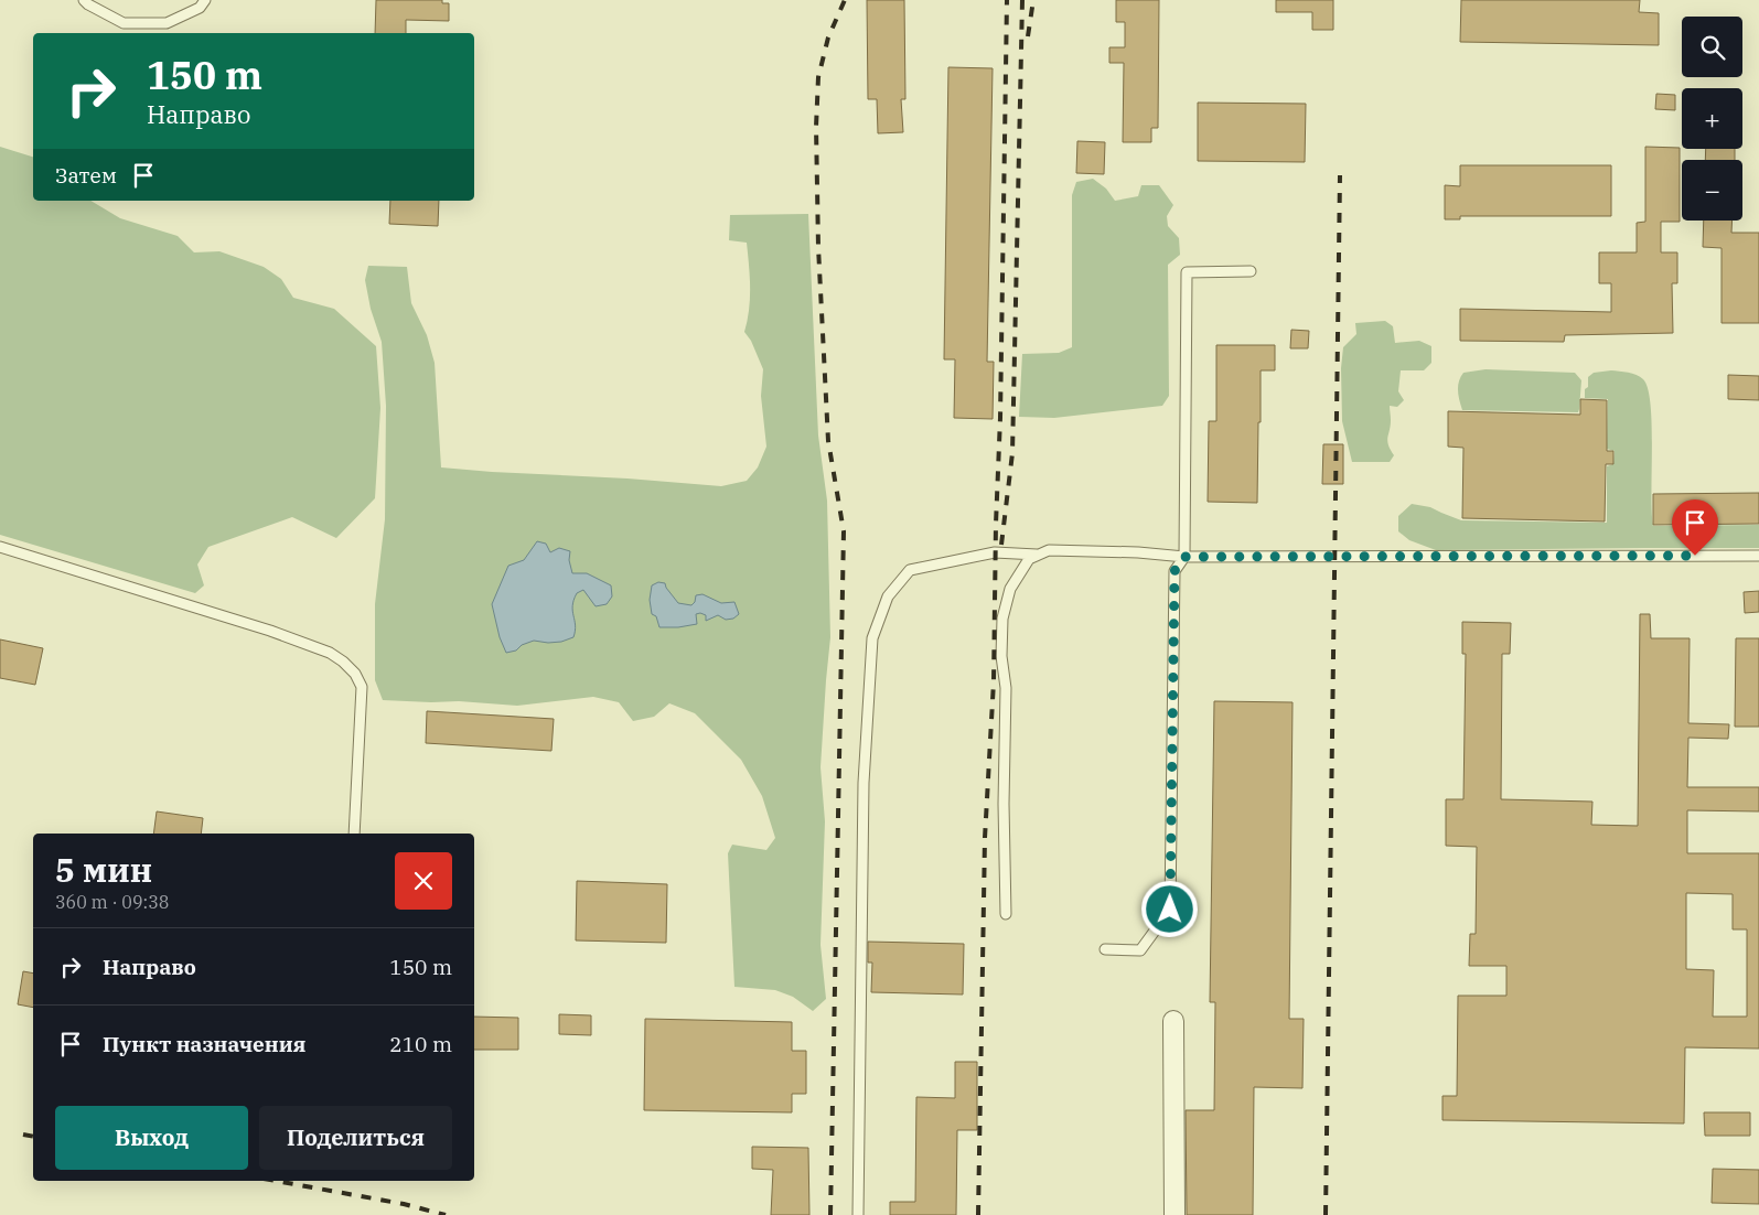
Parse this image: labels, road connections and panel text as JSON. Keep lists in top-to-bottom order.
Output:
{
  "page": {
    "map_buttons": ["+", "−"],
    "turn": ["150 m", "Направо"],
    "then": "Затем",
    "heading": ["5 мин", "360 m · 09:38"],
    "list": [
      {
        "name": "Направо",
        "value": "150 m"
      },
      {
        "name": "Пункт назначения",
        "value": "210 m"
      }
    ],
    "buttons": ["Выход", "Поделиться"]
  }
}
